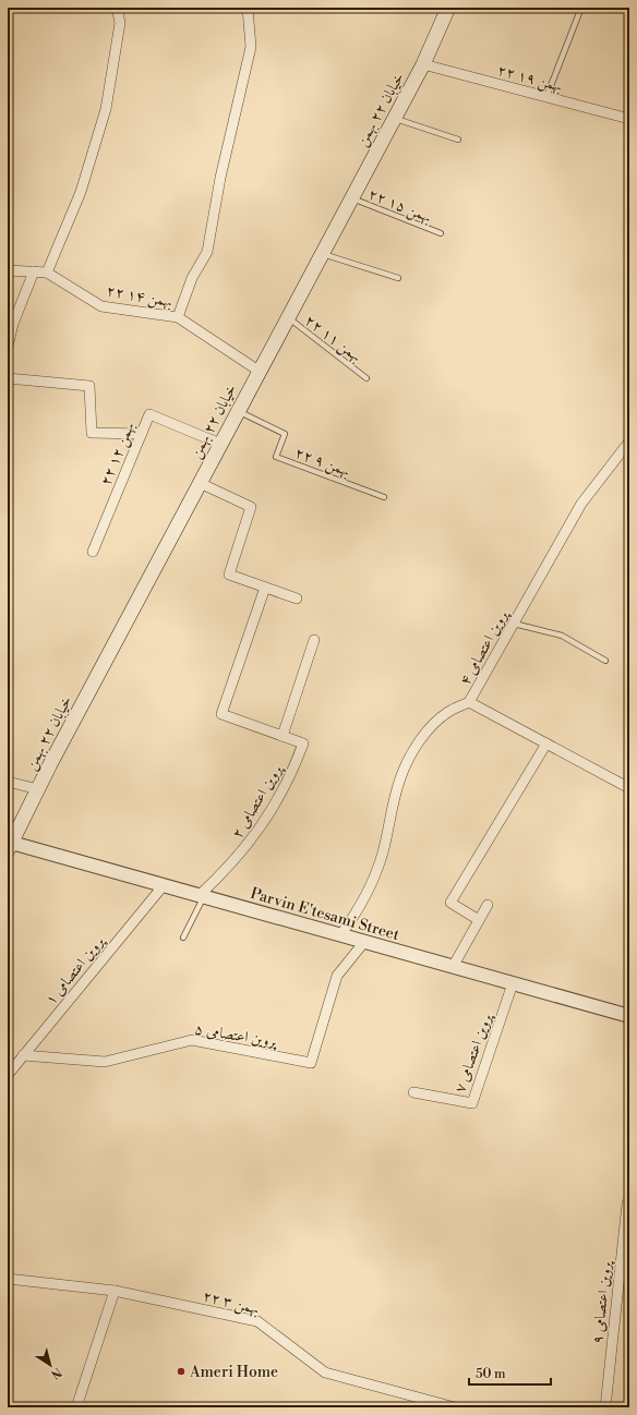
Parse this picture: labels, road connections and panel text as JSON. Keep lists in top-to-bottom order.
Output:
{
  "streets": {
    "main road": ["خیابان ۲۲ بهمن"],
    "street": [
      "۲۲ بهمن ۱۹",
      "۲۲ بهمن ۱۴",
      "۲۲ بهمن ۱۲",
      "پروین اعتصامی ۴",
      "پروین اعتصامی ۲",
      "Parvin E'tesami Street",
      "پروین اعتصامی ۱",
      "پروین اعتصامی ۵",
      "پروین اعتصامی ۷",
      "۲۲ بهمن ۳",
      "پروین اعتصامی ۹"
    ],
    "lane": ["۲۲ بهمن ۱۵", "۲۲ بهمن ۱۱", "۲۲ بهمن ۹"]
  },
  "crossings": [
    ["۲۲ بهمن ۱۹", "خیابان ۲۲ بهمن"],
    ["خیابان ۲۲ بهمن", "۲۲ بهمن ۱۵"],
    ["خیابان ۲۲ بهمن", "۲۲ بهمن ۱۴"],
    ["خیابان ۲۲ بهمن", "۲۲ بهمن ۱۱"],
    ["خیابان ۲۲ بهمن", "۲۲ بهمن ۱۲"],
    ["خیابان ۲۲ بهمن", "۲۲ بهمن ۹"],
    ["خیابان ۲۲ بهمن", "Parvin E'tesami Street"],
    ["پروین اعتصامی ۴", "Parvin E'tesami Street"],
    ["پروین اعتصامی ۲", "Parvin E'tesami Street"],
    ["Parvin E'tesami Street", "پروین اعتصامی ۱"],
    ["Parvin E'tesami Street", "پروین اعتصامی ۵"],
    ["Parvin E'tesami Street", "پروین اعتصامی ۷"],
    ["پروین اعتصامی ۱", "پروین اعتصامی ۵"]
  ],
  "places": ["Ameri Home"],
  "scale_bar": "50 m",
  "north": "bottom right"
}
